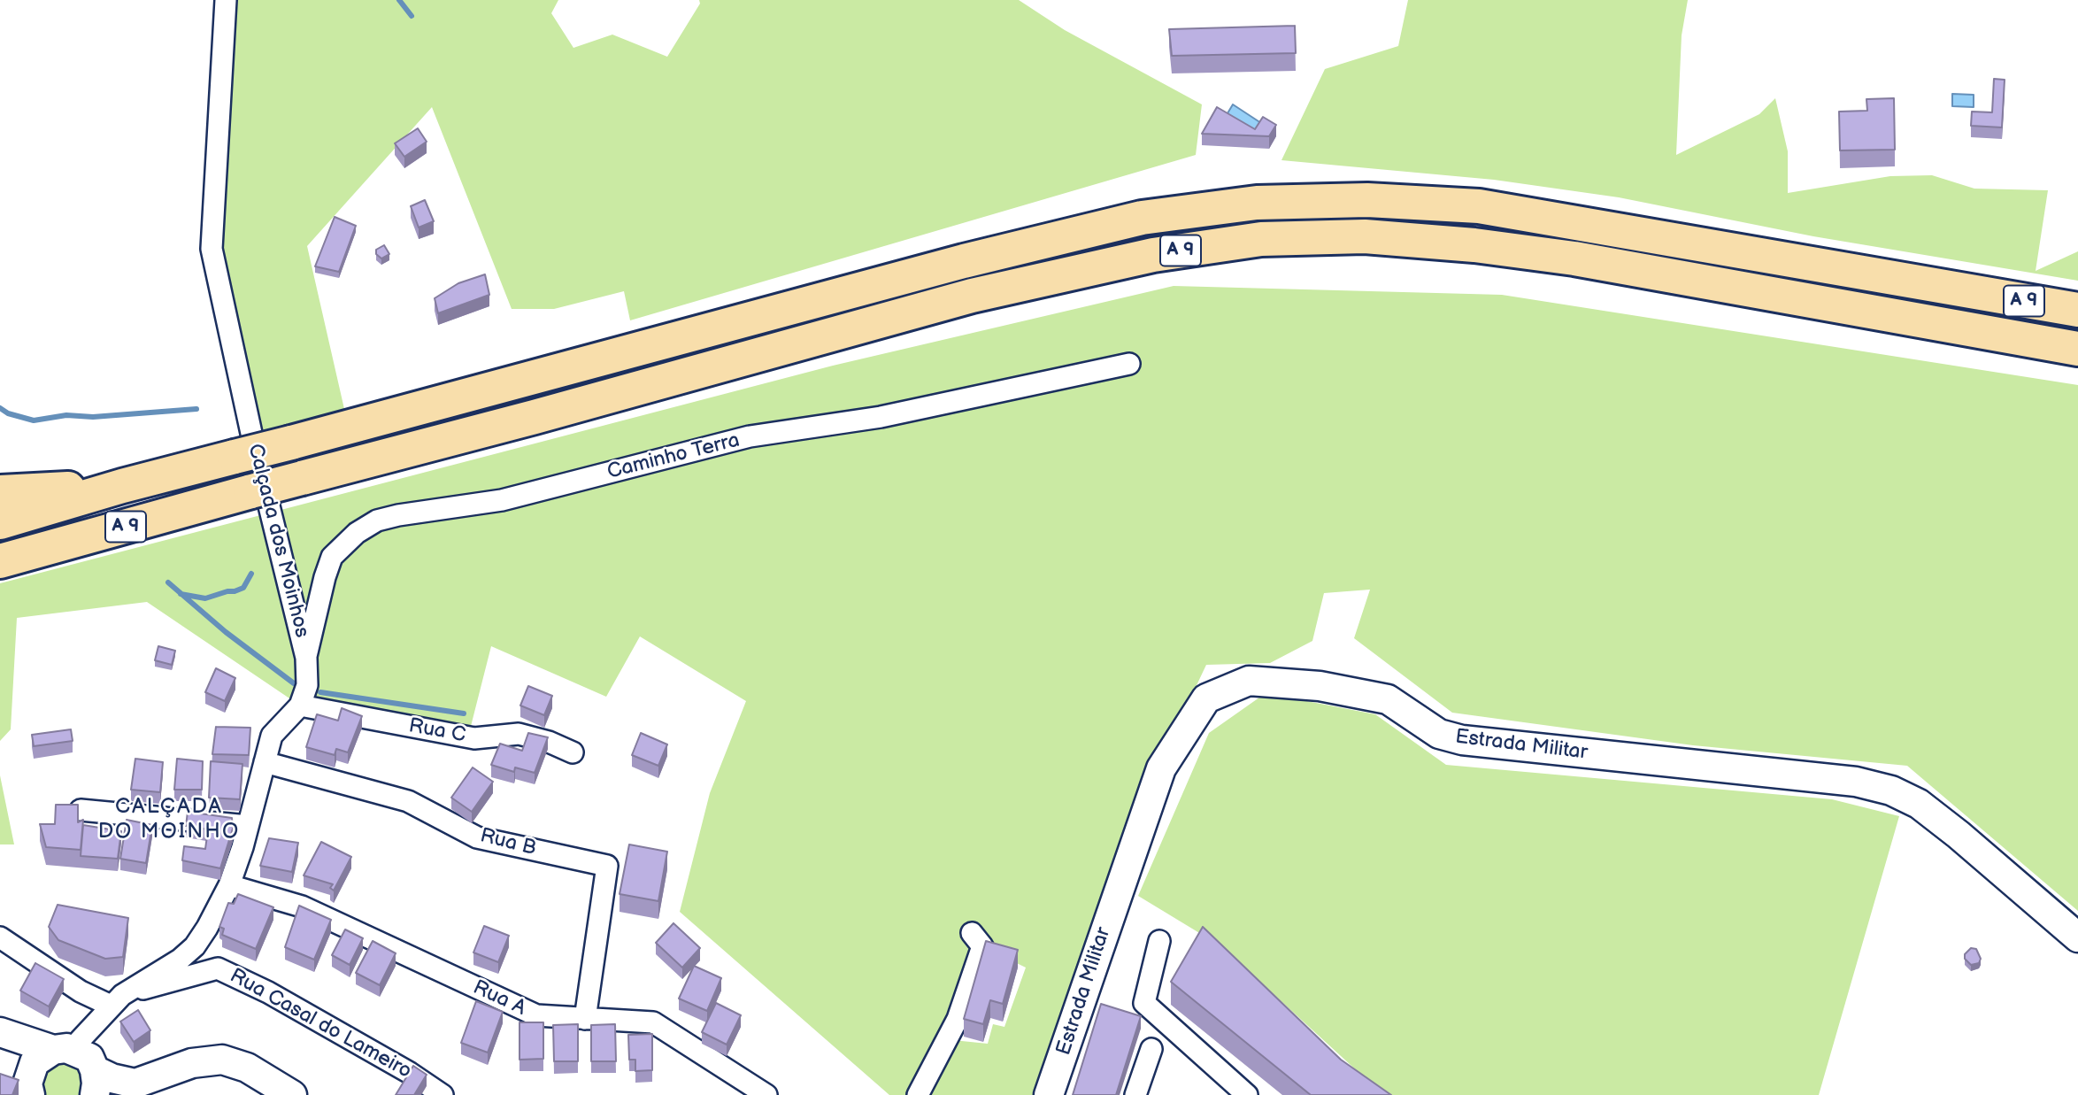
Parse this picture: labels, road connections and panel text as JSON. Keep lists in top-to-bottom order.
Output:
{
  "streets": {
    "highway": ["A 9"],
    "street": [
      "Caminho Terra",
      "Calçada dos Moinhos",
      "Rua C",
      "Estrada Militar",
      "Rua B",
      "Rua A",
      "Rua Casal do Lameiro"
    ]
  },
  "crossings": [
    ["Caminho Terra", "Calçada dos Moinhos"],
    ["Calçada dos Moinhos", "Rua C"],
    ["Rua B", "Rua A"]
  ],
  "districts": ["CALÇADA DO MOINHO"]
}
